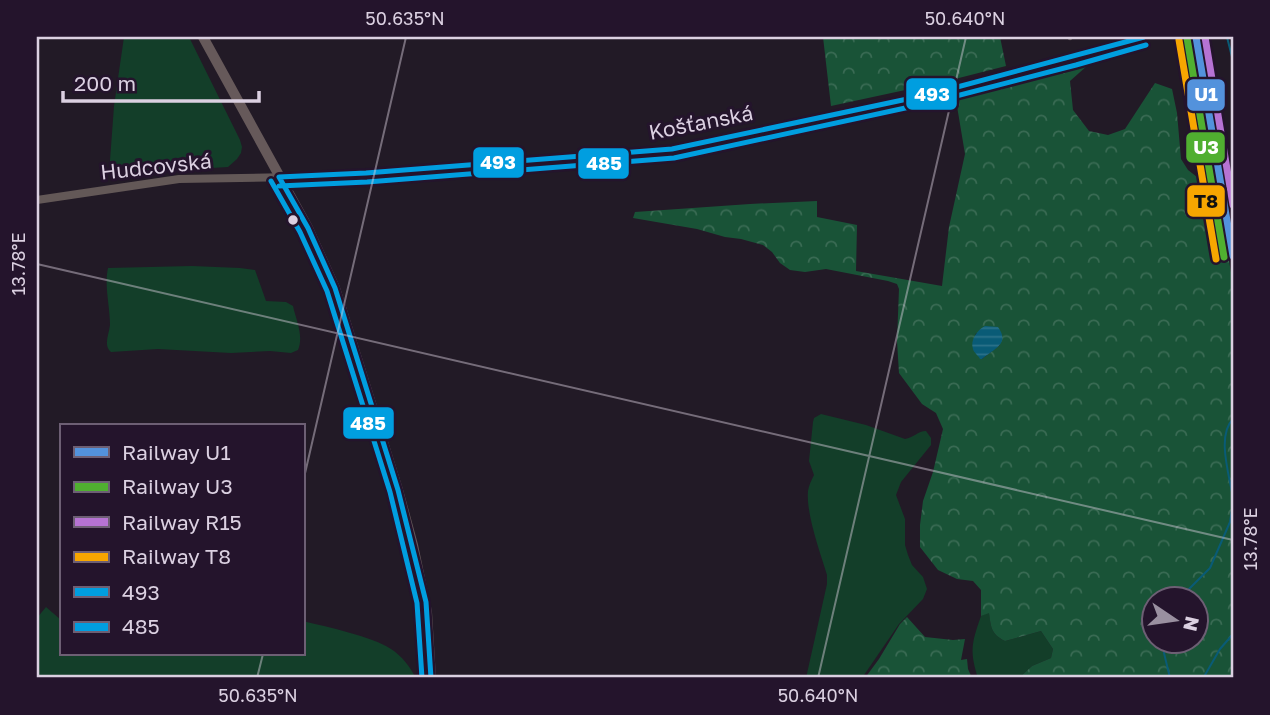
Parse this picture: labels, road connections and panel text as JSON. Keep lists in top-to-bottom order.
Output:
{
  "streets": {
    "street": ["Košťanská", "Hudcovská"]
  },
  "crossings": [
    ["Košťanská", "Hudcovská"]
  ],
  "lines": [
    "rail line U1",
    "rail line R15",
    "transit line 493",
    "rail line U3",
    "rail line T8",
    "transit line 485"
  ],
  "legend": [
    "Railway U1",
    "Railway U3",
    "Railway R15",
    "Railway T8",
    "493",
    "485"
  ],
  "scale_bar": "200 m",
  "north": "right",
  "coordinates": ["50.635°N", "50.640°N", "13.78°E"]
}
